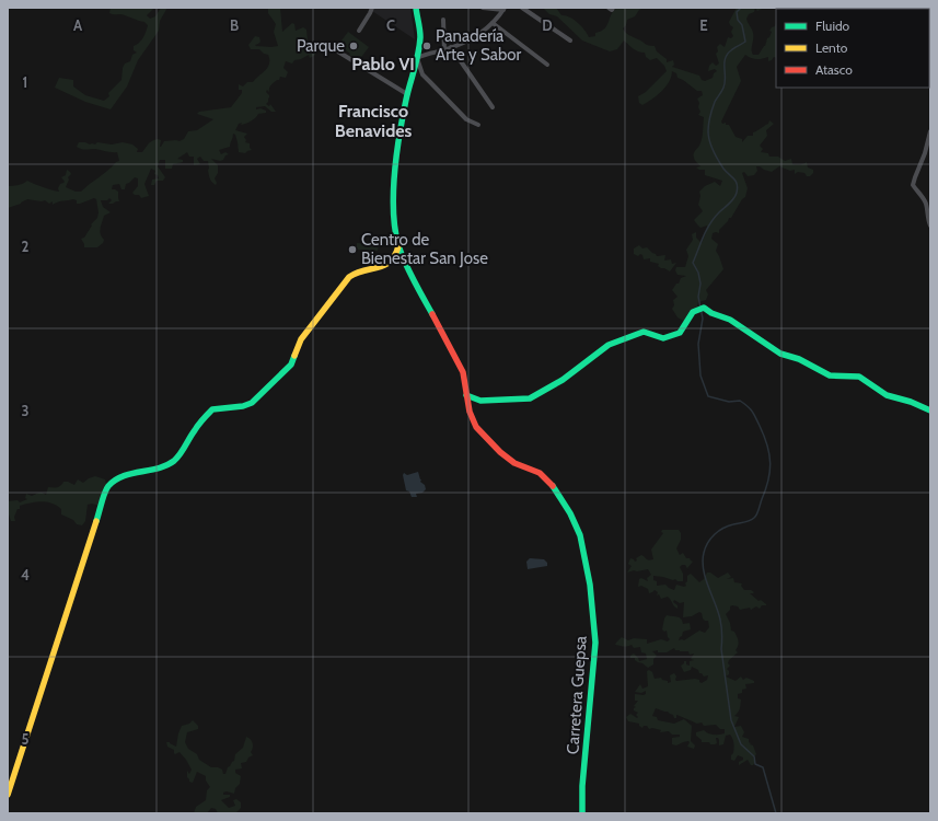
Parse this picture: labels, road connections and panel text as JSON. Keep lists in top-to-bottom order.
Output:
{
  "streets": {
    "street": ["Carretera Guepsa"]
  },
  "districts": ["Pablo VI", "Francisco Benavides"],
  "places": ["Parque", "Panadería Arte y Sabor", "Centro de Bienestar San Jose"],
  "legend": ["Fluido", "Lento", "Atasco"],
  "grid": {
    "columns": [
      "A",
      "B",
      "C",
      "D",
      "E"
    ],
    "rows": [
      "1",
      "2",
      "3",
      "4",
      "5"
    ]
  }
}
